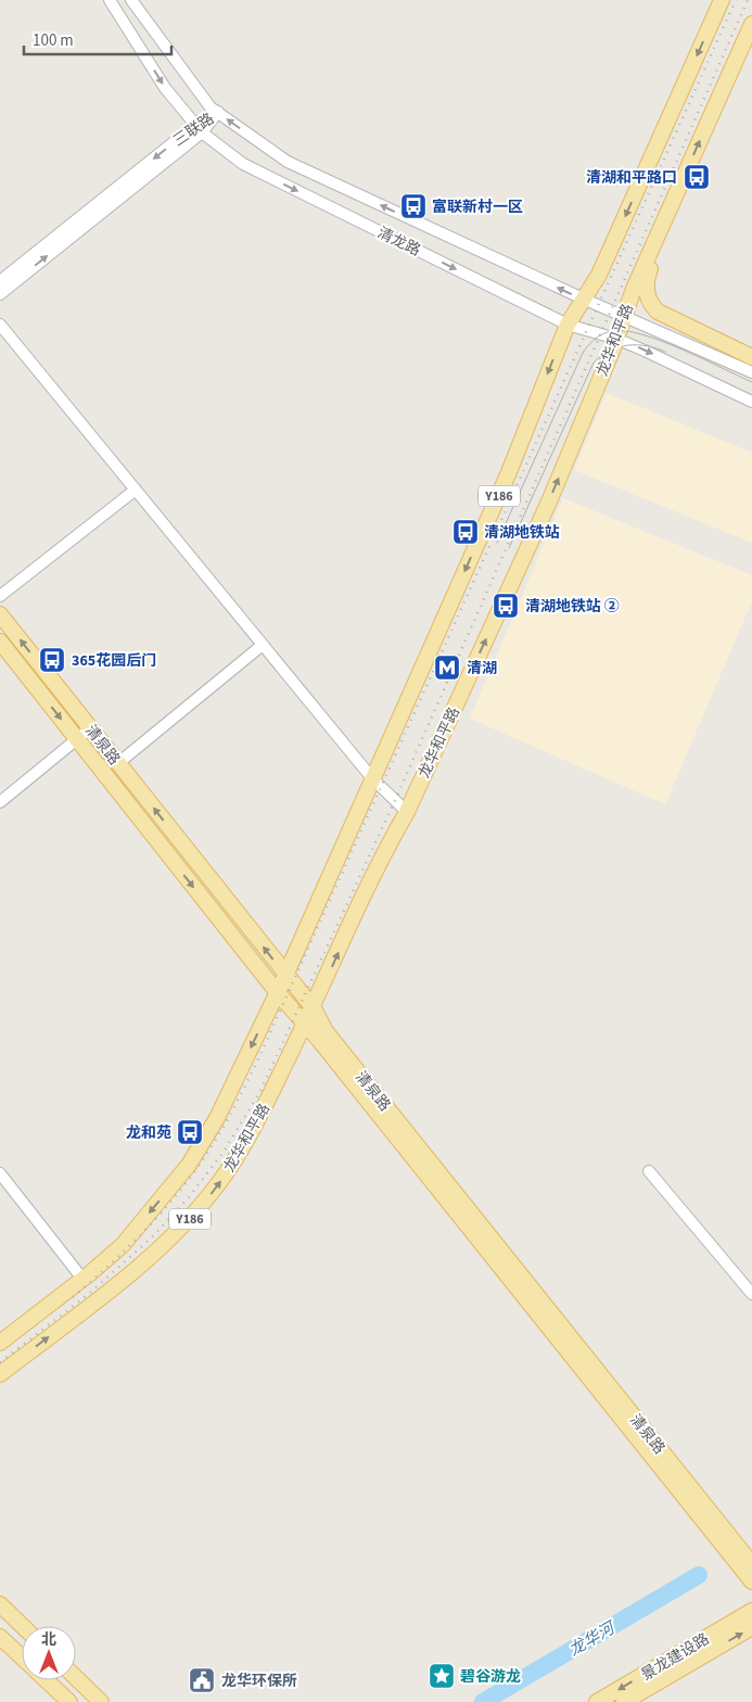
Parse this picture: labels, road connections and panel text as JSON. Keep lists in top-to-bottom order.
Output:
{
  "streets": {
    "main road": [
      "龙华和平路",
      "Y186",
      "清泉路",
      "景龙建设路"
    ],
    "street": ["三联路", "清龙路"]
  },
  "crossings": [
    ["三联路", "清龙路"],
    ["清龙路", "龙华和平路"],
    ["清龙路", "Y186"],
    ["龙华和平路", "清泉路"],
    ["Y186", "清泉路"]
  ],
  "water": ["龙华河"],
  "places": {
    "bus stop": [
      "清湖和平路口",
      "富联新村一区",
      "清湖地铁站",
      "清湖地铁站 ②",
      "365花园后门",
      "龙和苑"
    ],
    "metro station": ["清湖"],
    "place": ["碧谷游龙"],
    "public building": ["龙华环保所"]
  },
  "scale_bar": "100 m",
  "north": "top"
}
